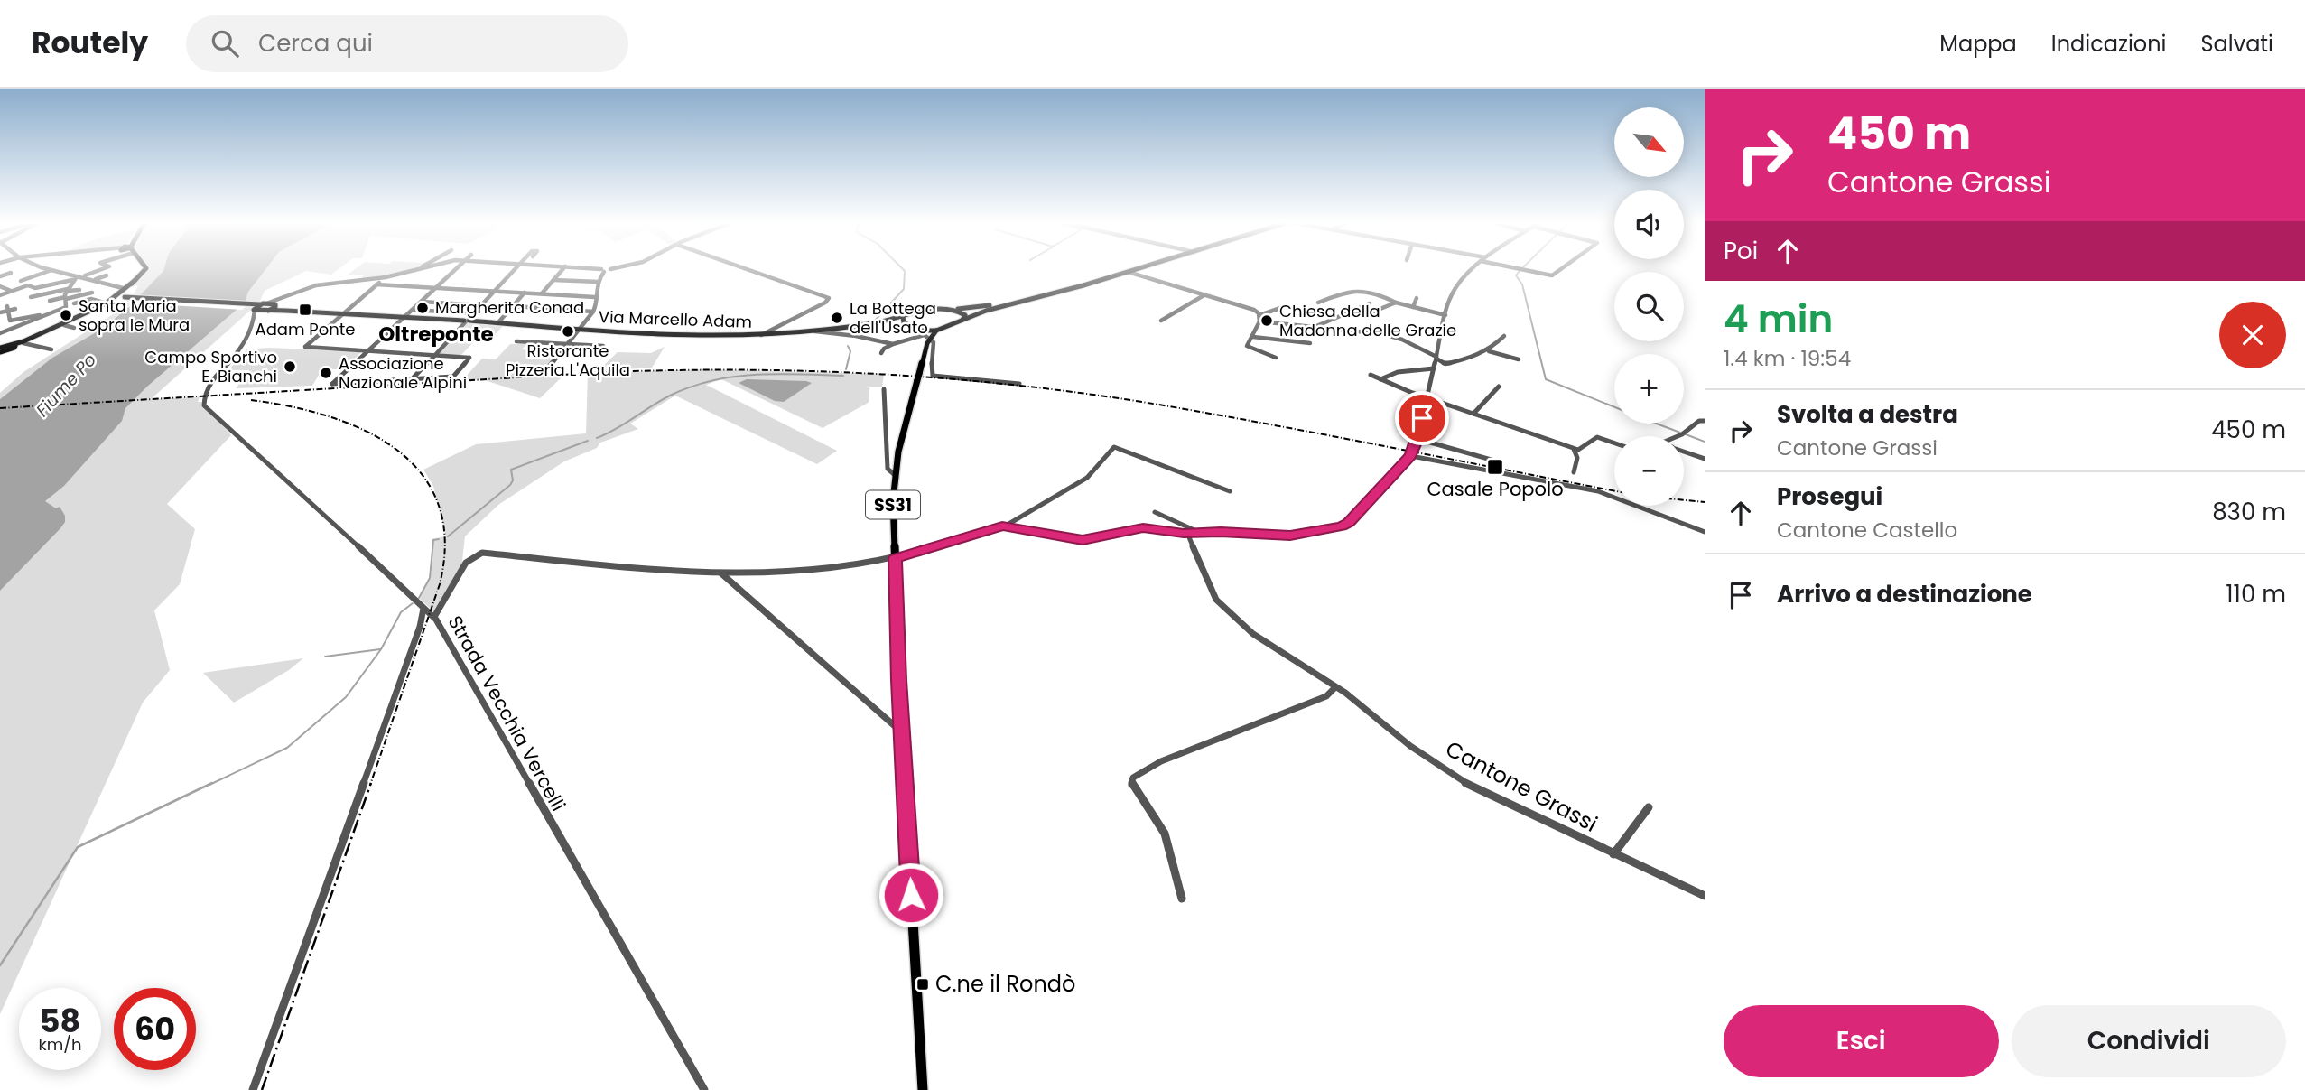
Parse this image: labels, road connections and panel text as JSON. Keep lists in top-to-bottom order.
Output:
{
  "streets": {
    "main road": ["Via Marcello Adam", "SS31"],
    "street": ["Strada Vecchia Vercelli", "Cantone Grassi"]
  },
  "crossings": [
    ["Via Marcello Adam", "Strada Vecchia Vercelli"]
  ],
  "districts": ["Oltreponte"],
  "water": ["Fiume Po"],
  "places": {
    "other": [
      "Margherita Conad",
      "Santa Maria sopra le Mura",
      "La Bottega dell'Usato",
      "Chiesa della Madonna delle Grazie",
      "Ristorante Pizzeria L'Aquila",
      "Campo Sportivo E. Bianchi",
      "Associazione Nazionale Alpini"
    ],
    "transit": ["Adam Ponte", "Casale Popolo", "C.ne il Rondò"]
  },
  "north": "bottom right",
  "page": {
    "header": "Routely",
    "search": "Cerca qui",
    "nav": ["Mappa", "Indicazioni", "Salvati"],
    "turn": ["450 m", "Cantone Grassi"],
    "map_buttons": ["+", "−"],
    "then": "Poi",
    "heading": ["4 min", "1.4 km · 19:54"],
    "list": [
      {
        "name": "Svolta a destra",
        "note": "Cantone Grassi",
        "value": "450 m"
      },
      {
        "name": "Prosegui",
        "note": "Cantone Castello",
        "value": "830 m"
      },
      {
        "name": "Arrivo a destinazione",
        "value": "110 m"
      }
    ],
    "speed": "58 km/h",
    "limit": "60",
    "buttons": ["Esci", "Condividi"]
  }
}
